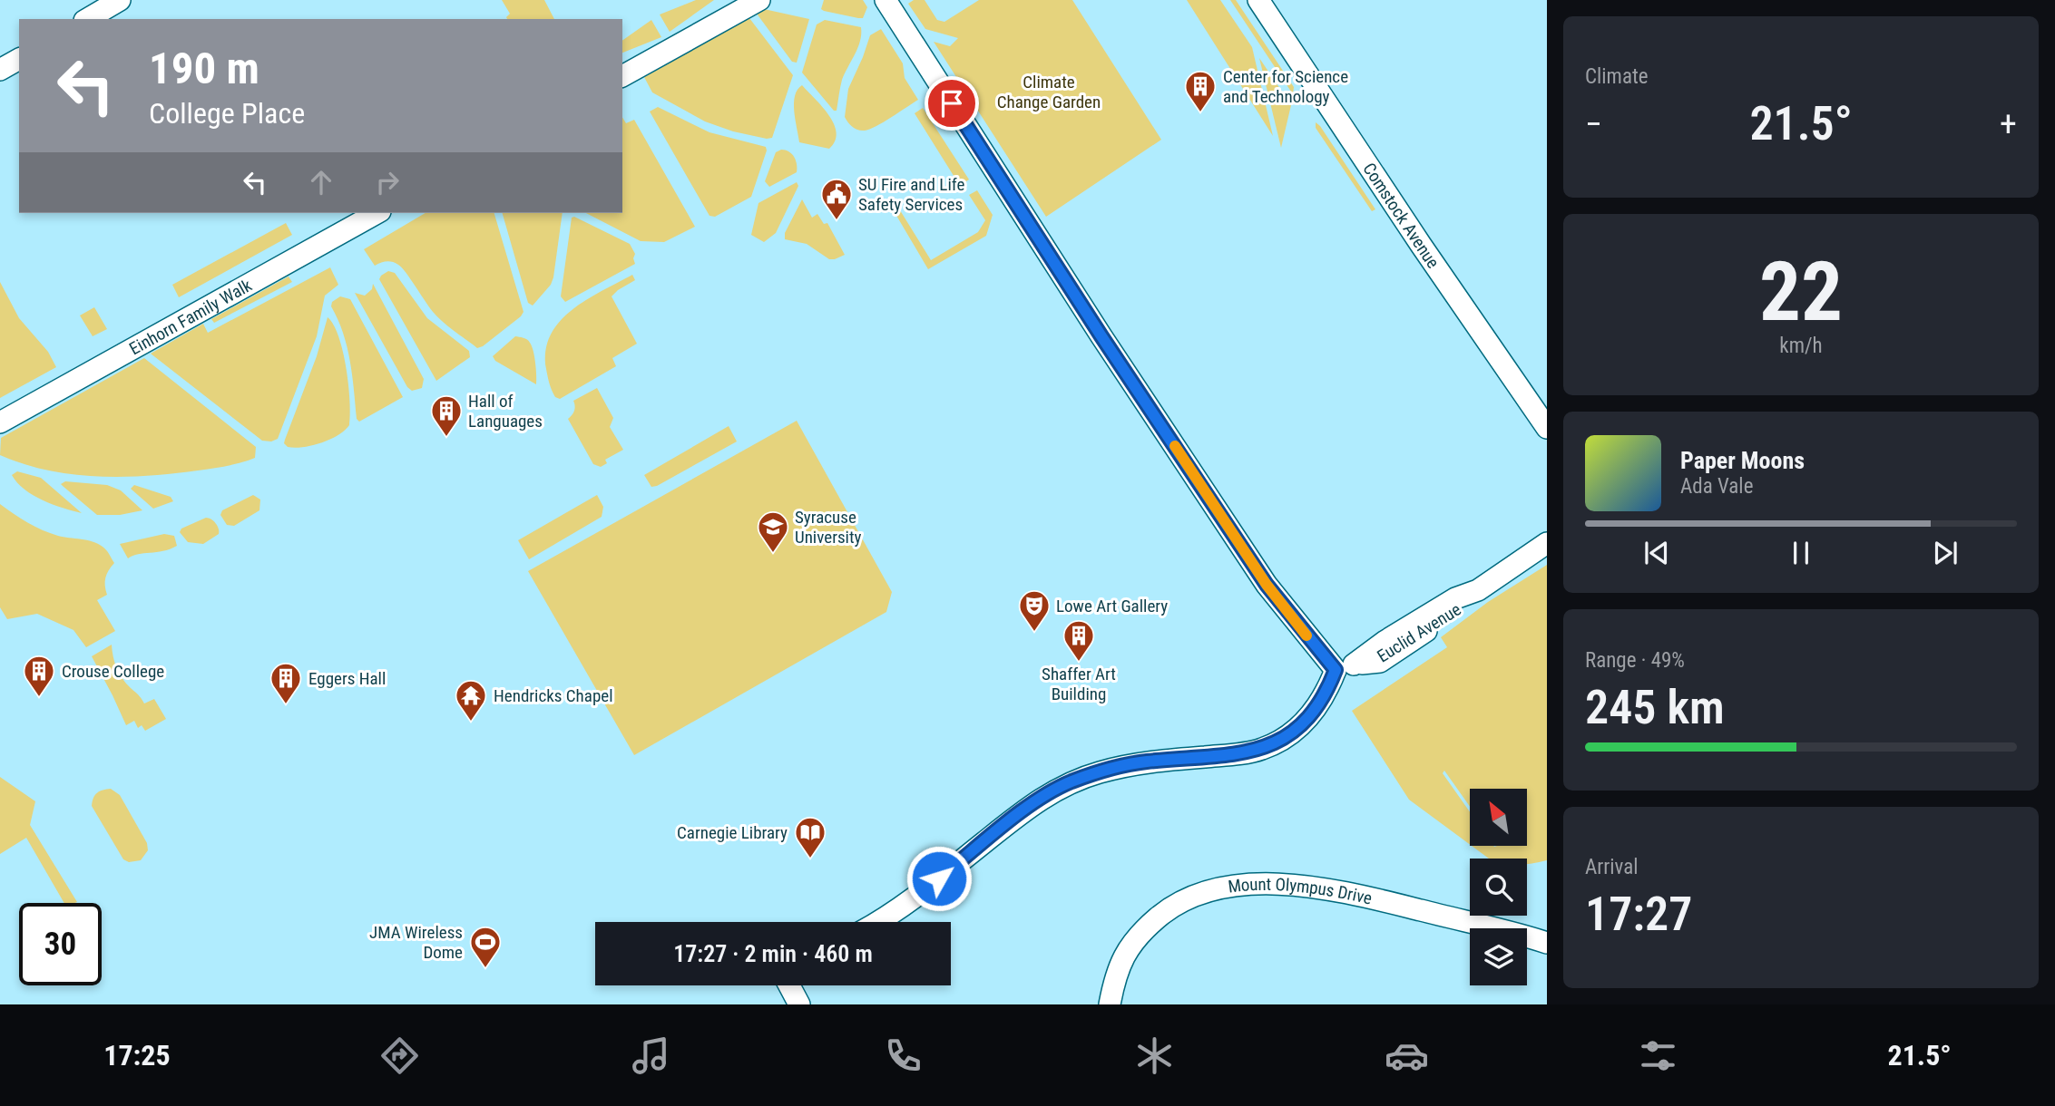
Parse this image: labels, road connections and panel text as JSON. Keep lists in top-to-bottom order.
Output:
{
  "streets": {
    "street": [
      "Comstock Avenue",
      "Einhorn Family Walk",
      "Euclid Avenue",
      "Mount Olympus Drive"
    ]
  },
  "parks": ["Climate Change Garden"],
  "places": {
    "building": [
      "Center for Science and Technology",
      "Hall of Languages",
      "Shaffer Art Building",
      "Crouse College",
      "Eggers Hall"
    ],
    "public building": ["SU Fire and Life Safety Services"],
    "school or university": ["Syracuse University"],
    "theatre": ["Lowe Art Gallery"],
    "temple": ["Hendricks Chapel"],
    "library": ["Carnegie Library"],
    "sports": ["JMA Wireless Dome"]
  },
  "north": "top left",
  "page": {
    "tile": [
      "Climate",
      ["22", "km/h"],
      ["Range · 49%", "245 km"],
      ["Arrival", "17:27"]
    ],
    "turn": ["190 m", "College Place"],
    "heat": ["−", "21.5°", "+"],
    "song": ["Paper Moons", "Ada Vale"],
    "limit": "30",
    "trip": "17:27 · 2 min · 460 m",
    "tabs": ["17:25", "21.5°"]
  }
}
